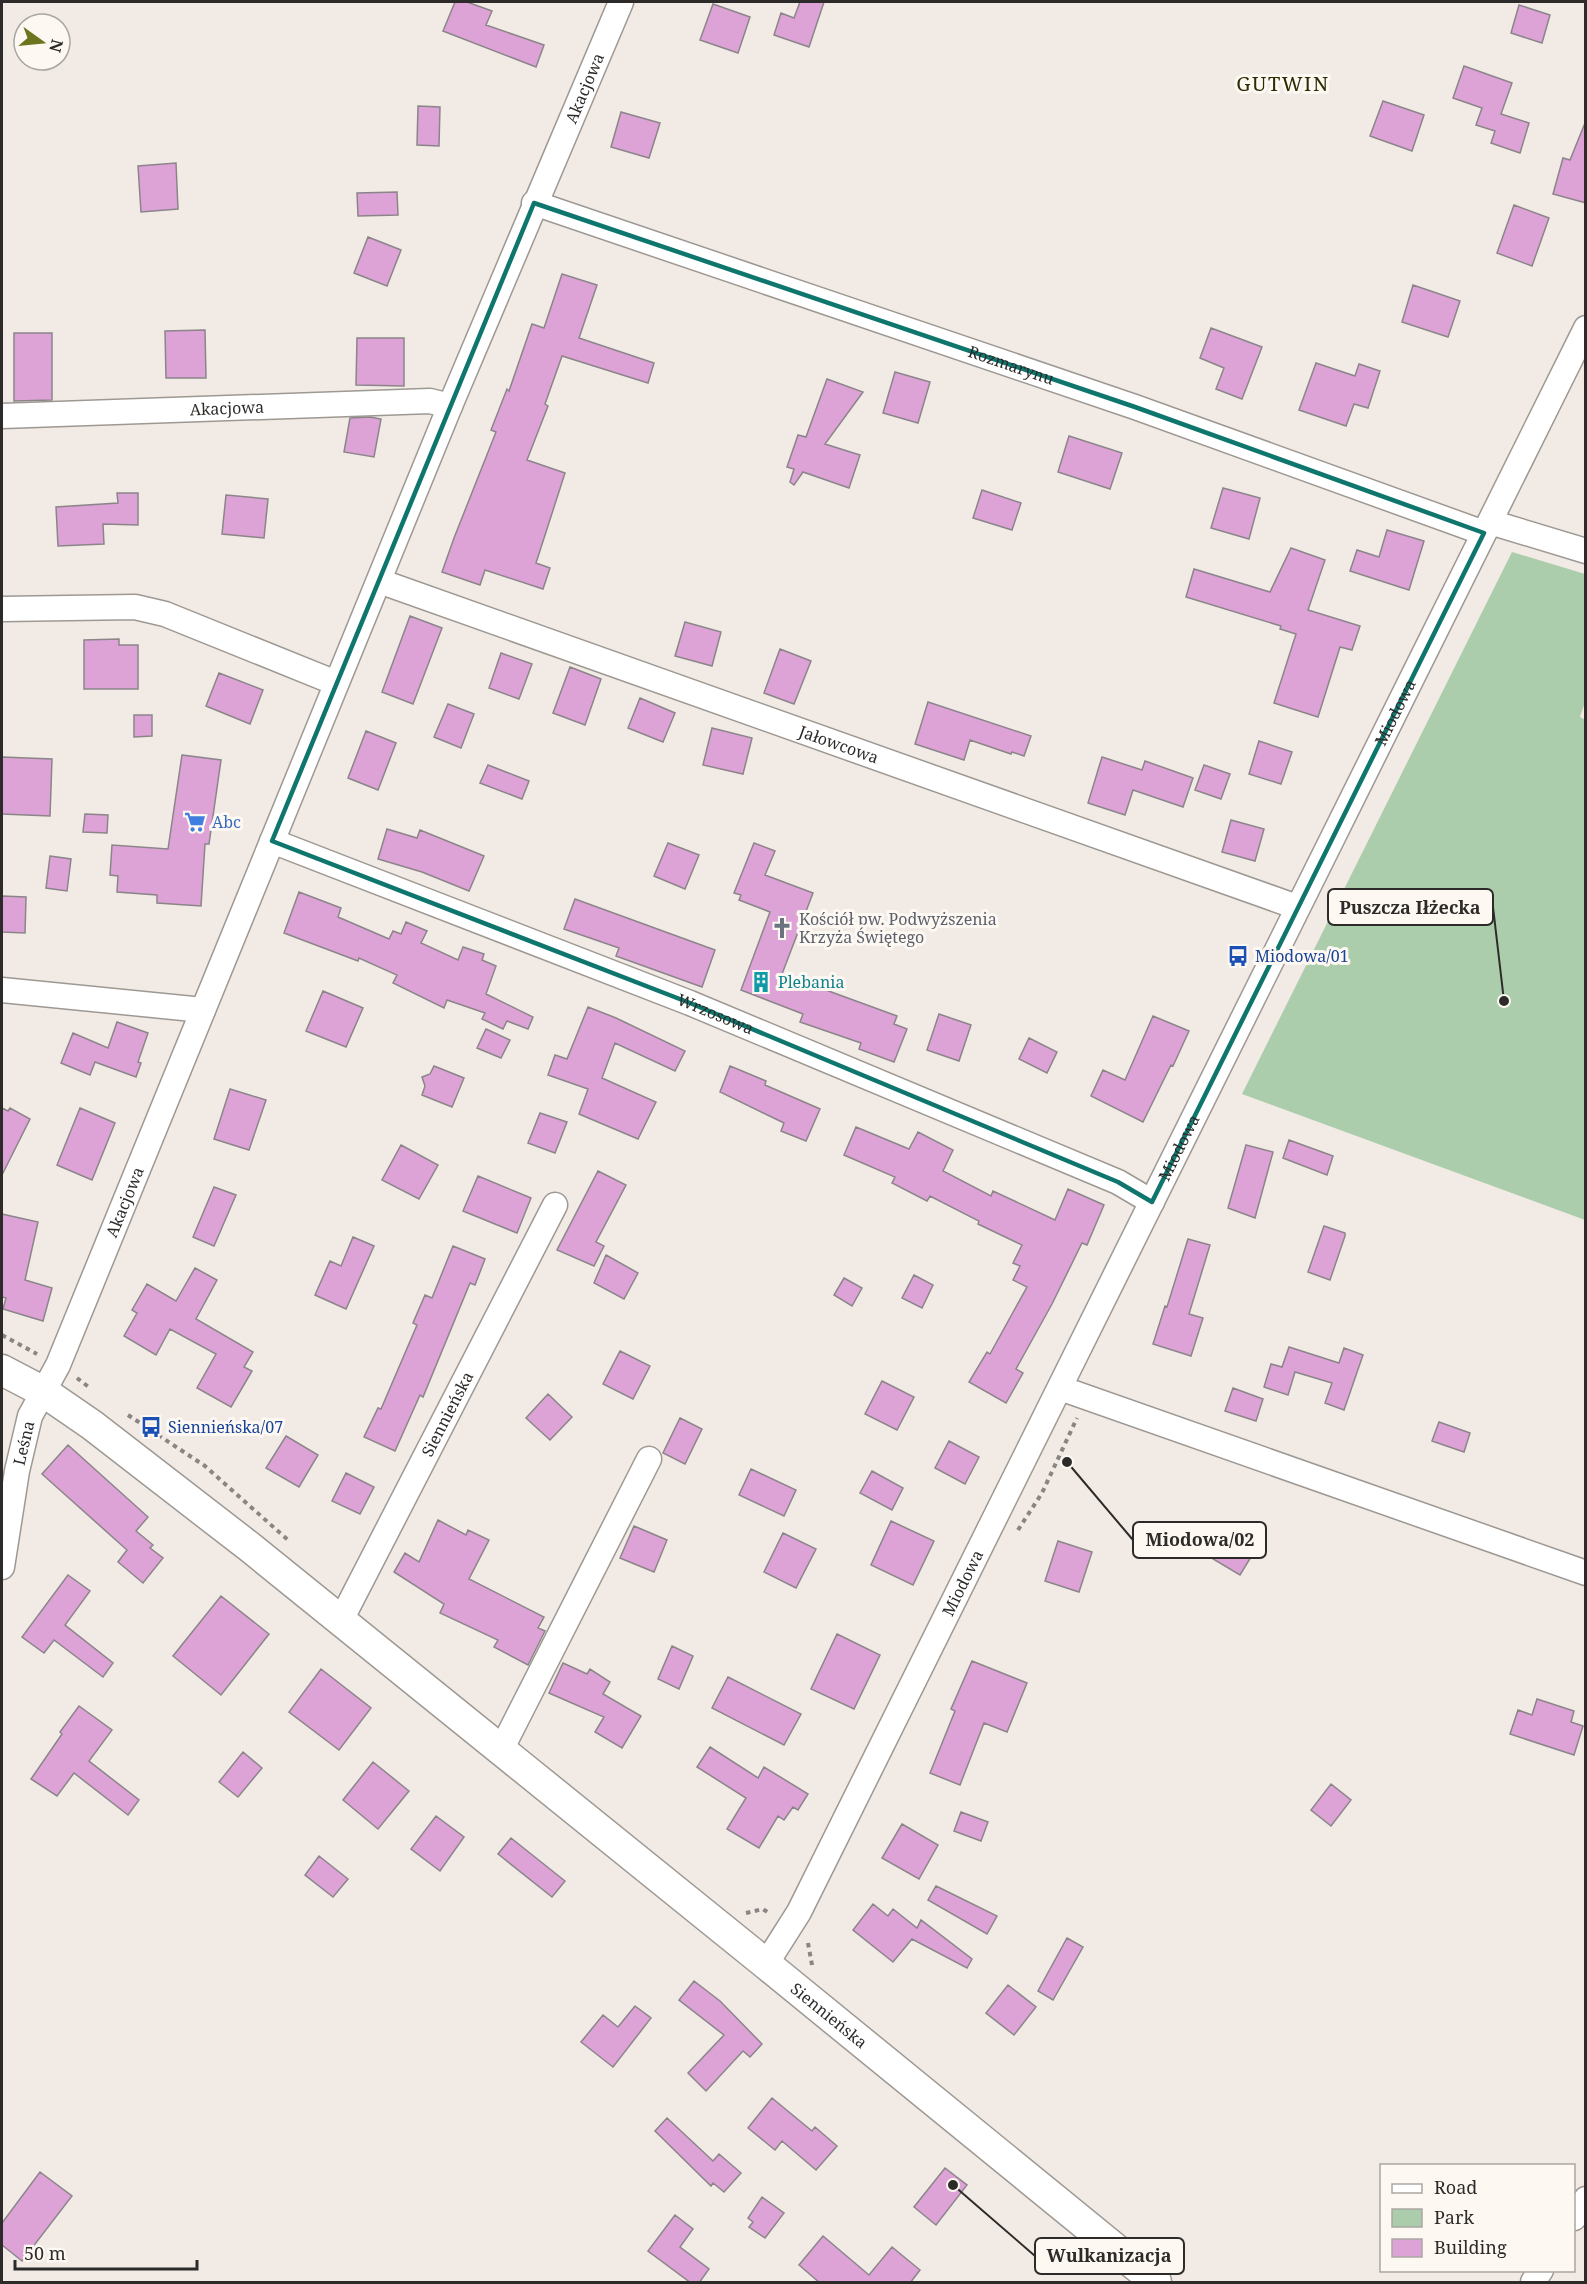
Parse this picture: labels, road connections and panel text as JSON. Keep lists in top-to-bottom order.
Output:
{
  "streets": {
    "main road": ["Siennieńska"],
    "street": [
      "Akacjowa",
      "Rozmarynu",
      "Miodowa",
      "Jałowcowa",
      "Wrzosowa",
      "Leśna"
    ]
  },
  "crossings": [
    ["Akacjowa", "Rozmarynu"],
    ["Akacjowa", "Jałowcowa"],
    ["Akacjowa", "Wrzosowa"],
    ["Akacjowa", "Siennieńska"],
    ["Akacjowa", "Leśna"],
    ["Rozmarynu", "Miodowa"],
    ["Miodowa", "Jałowcowa"],
    ["Miodowa", "Wrzosowa"],
    ["Miodowa", "Siennieńska"],
    ["Siennieńska", "Leśna"]
  ],
  "districts": ["GUTWIN"],
  "places": {
    "supermarket": ["Abc"],
    "church": ["Kościół pw. Podwyższenia Krzyża Świętego"],
    "bus stop": ["Miodowa/01", "Siennieńska/07"],
    "building": ["Plebania"],
    "other": ["Puszcza Iłżecka", "Miodowa/02", "Wulkanizacja"]
  },
  "legend": ["Road", "Park", "Building"],
  "scale_bar": "50 m",
  "north": "right"
}
